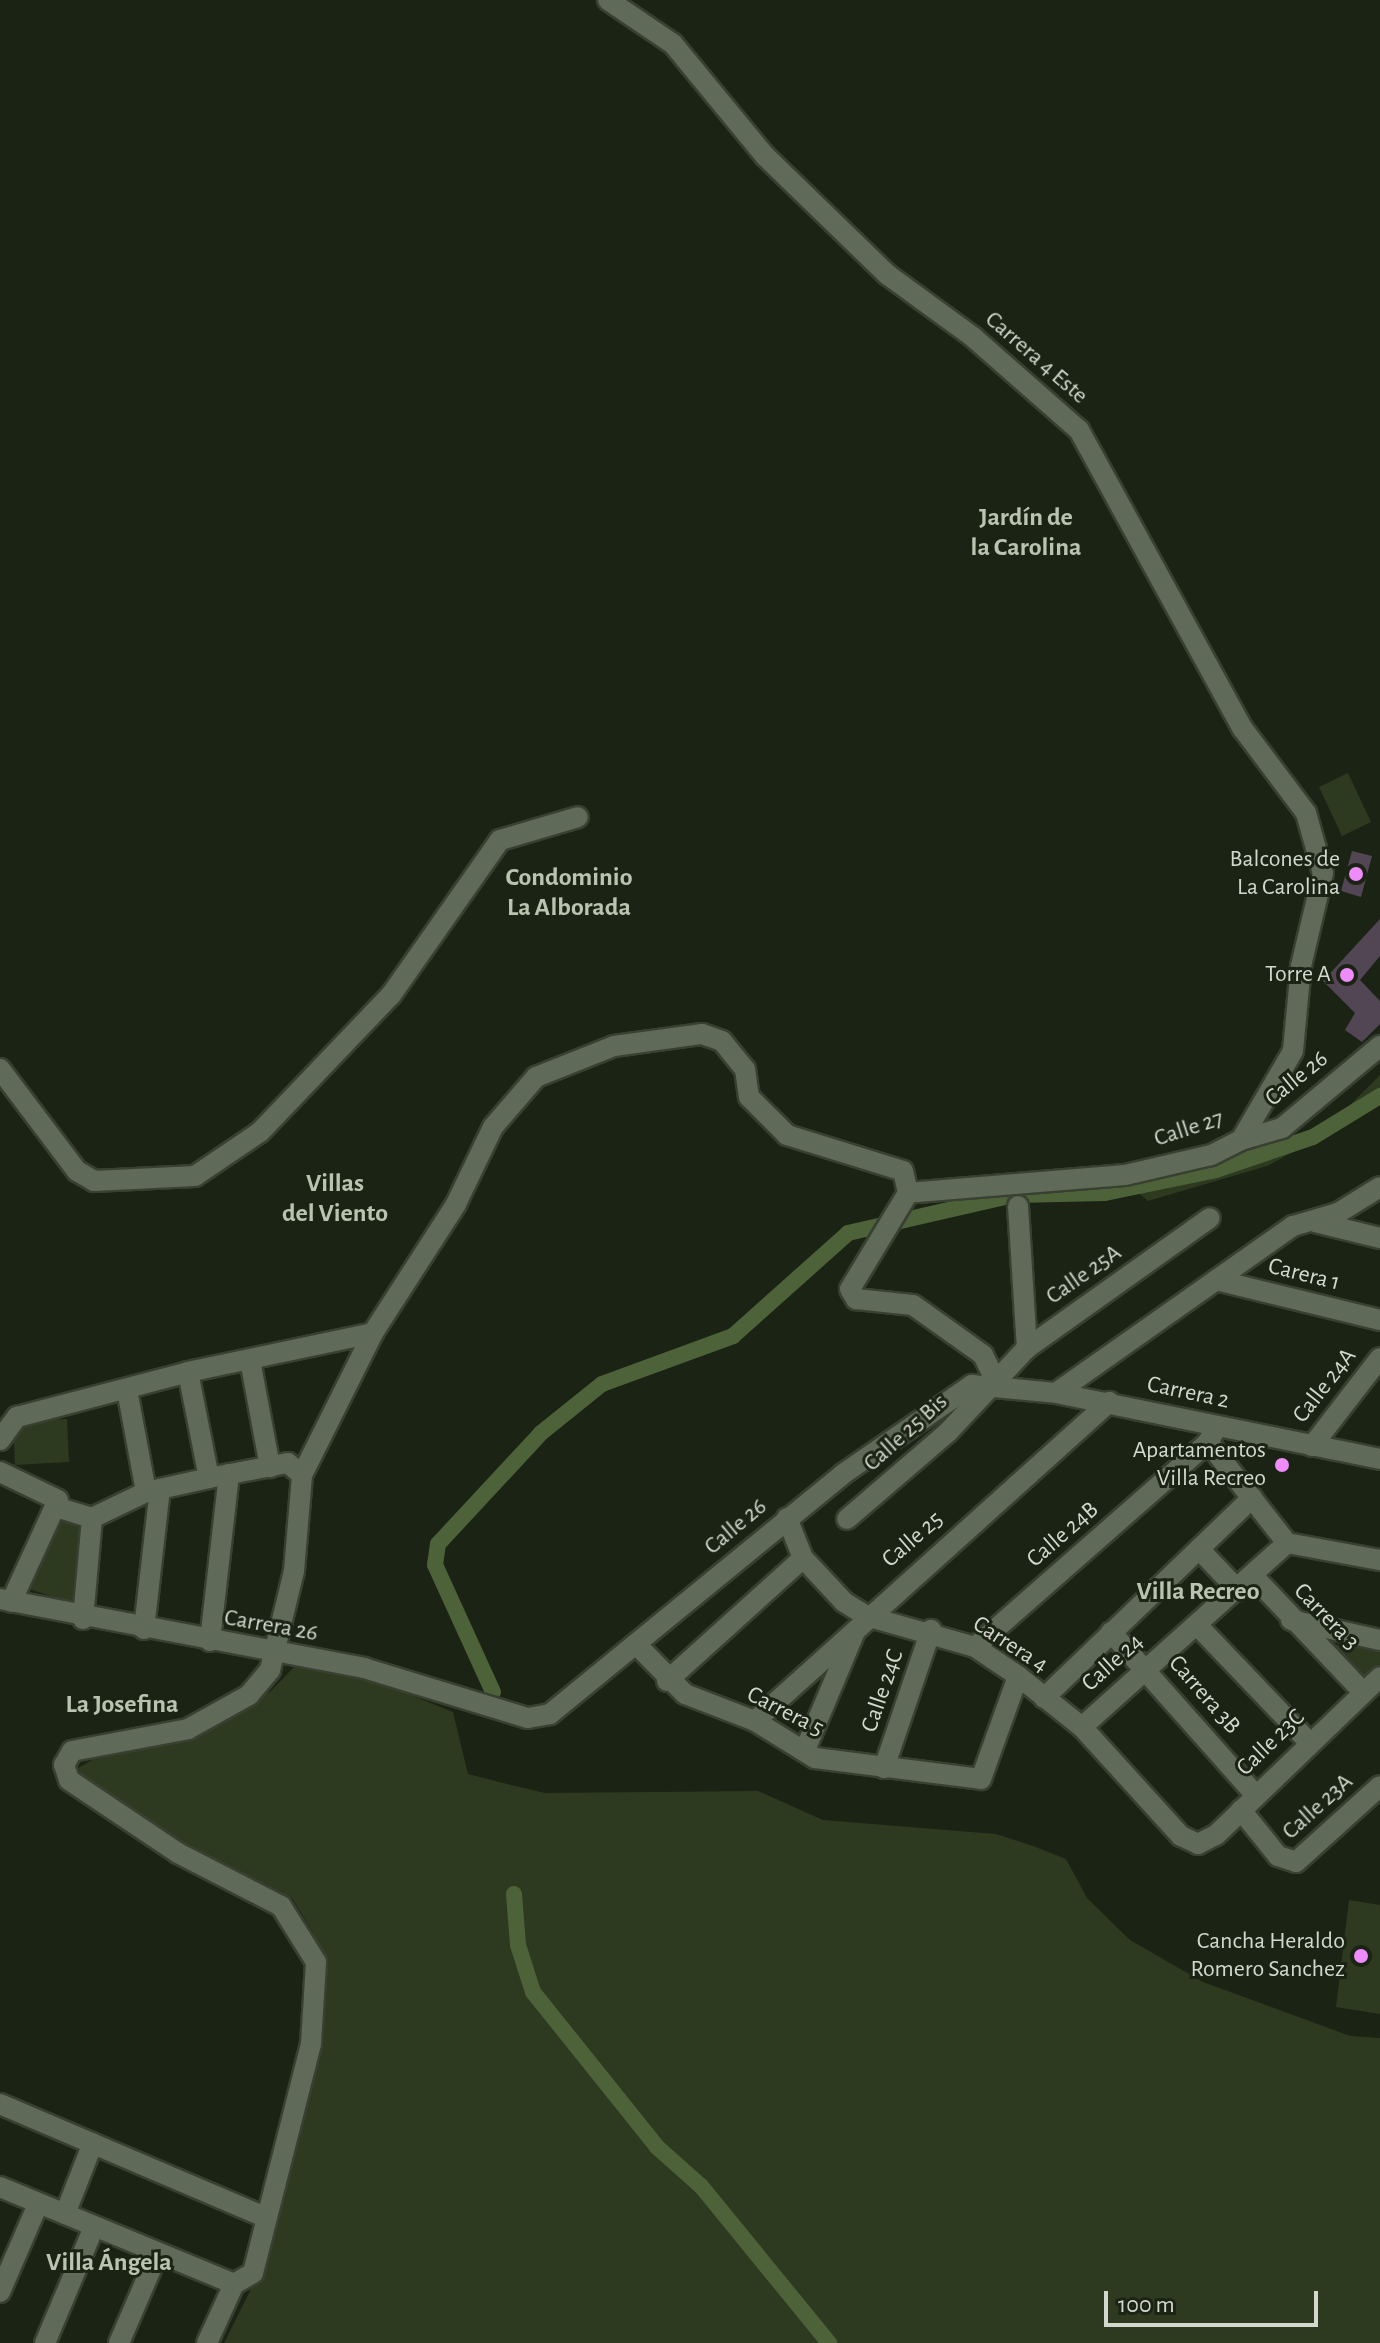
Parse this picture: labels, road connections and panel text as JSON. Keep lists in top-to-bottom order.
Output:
{
  "streets": {
    "street": [
      "Carrera 4 Este",
      "Calle 26",
      "Calle 27",
      "Calle 25A",
      "Carera 1",
      "Calle 24A",
      "Carrera 2",
      "Calle 25 Bis",
      "Calle 24B",
      "Calle 25",
      "Carrera 3",
      "Carrera 26",
      "Carrera 4",
      "Calle 24",
      "Calle 24C",
      "Carrera 3B",
      "Carrera 5",
      "Calle 23C",
      "Calle 23A"
    ]
  },
  "crossings": [
    ["Carrera 4 Este", "Calle 27"],
    ["Calle 26", "Calle 27"],
    ["Calle 26", "Calle 25A"],
    ["Calle 26", "Carrera 2"],
    ["Calle 26", "Calle 25 Bis"],
    ["Calle 26", "Carrera 26"],
    ["Calle 26", "Carrera 5"],
    ["Calle 25A", "Carrera 2"],
    ["Calle 25A", "Calle 25 Bis"],
    ["Calle 24A", "Carrera 2"],
    ["Carrera 2", "Calle 25 Bis"],
    ["Carrera 2", "Calle 24B"],
    ["Carrera 2", "Calle 25"],
    ["Calle 24B", "Carrera 4"],
    ["Calle 25", "Carrera 4"],
    ["Calle 25", "Carrera 5"],
    ["Carrera 3", "Calle 24"],
    ["Carrera 3", "Calle 23C"],
    ["Carrera 4", "Calle 24"],
    ["Carrera 4", "Calle 24C"],
    ["Carrera 4", "Carrera 5"],
    ["Carrera 4", "Calle 23C"],
    ["Calle 24", "Carrera 3B"],
    ["Calle 24C", "Carrera 5"],
    ["Carrera 3B", "Calle 23C"],
    ["Carrera 3B", "Calle 23A"]
  ],
  "districts": [
    "Jardín de la Carolina",
    "Condominio La Alborada",
    "Villas del Viento",
    "Villa Recreo",
    "La Josefina",
    "Villa Ángela"
  ],
  "places": [
    "Balcones de La Carolina",
    "Torre A",
    "Apartamentos Villa Recreo",
    "Cancha Heraldo Romero Sanchez"
  ],
  "scale_bar": "100 m"
}
